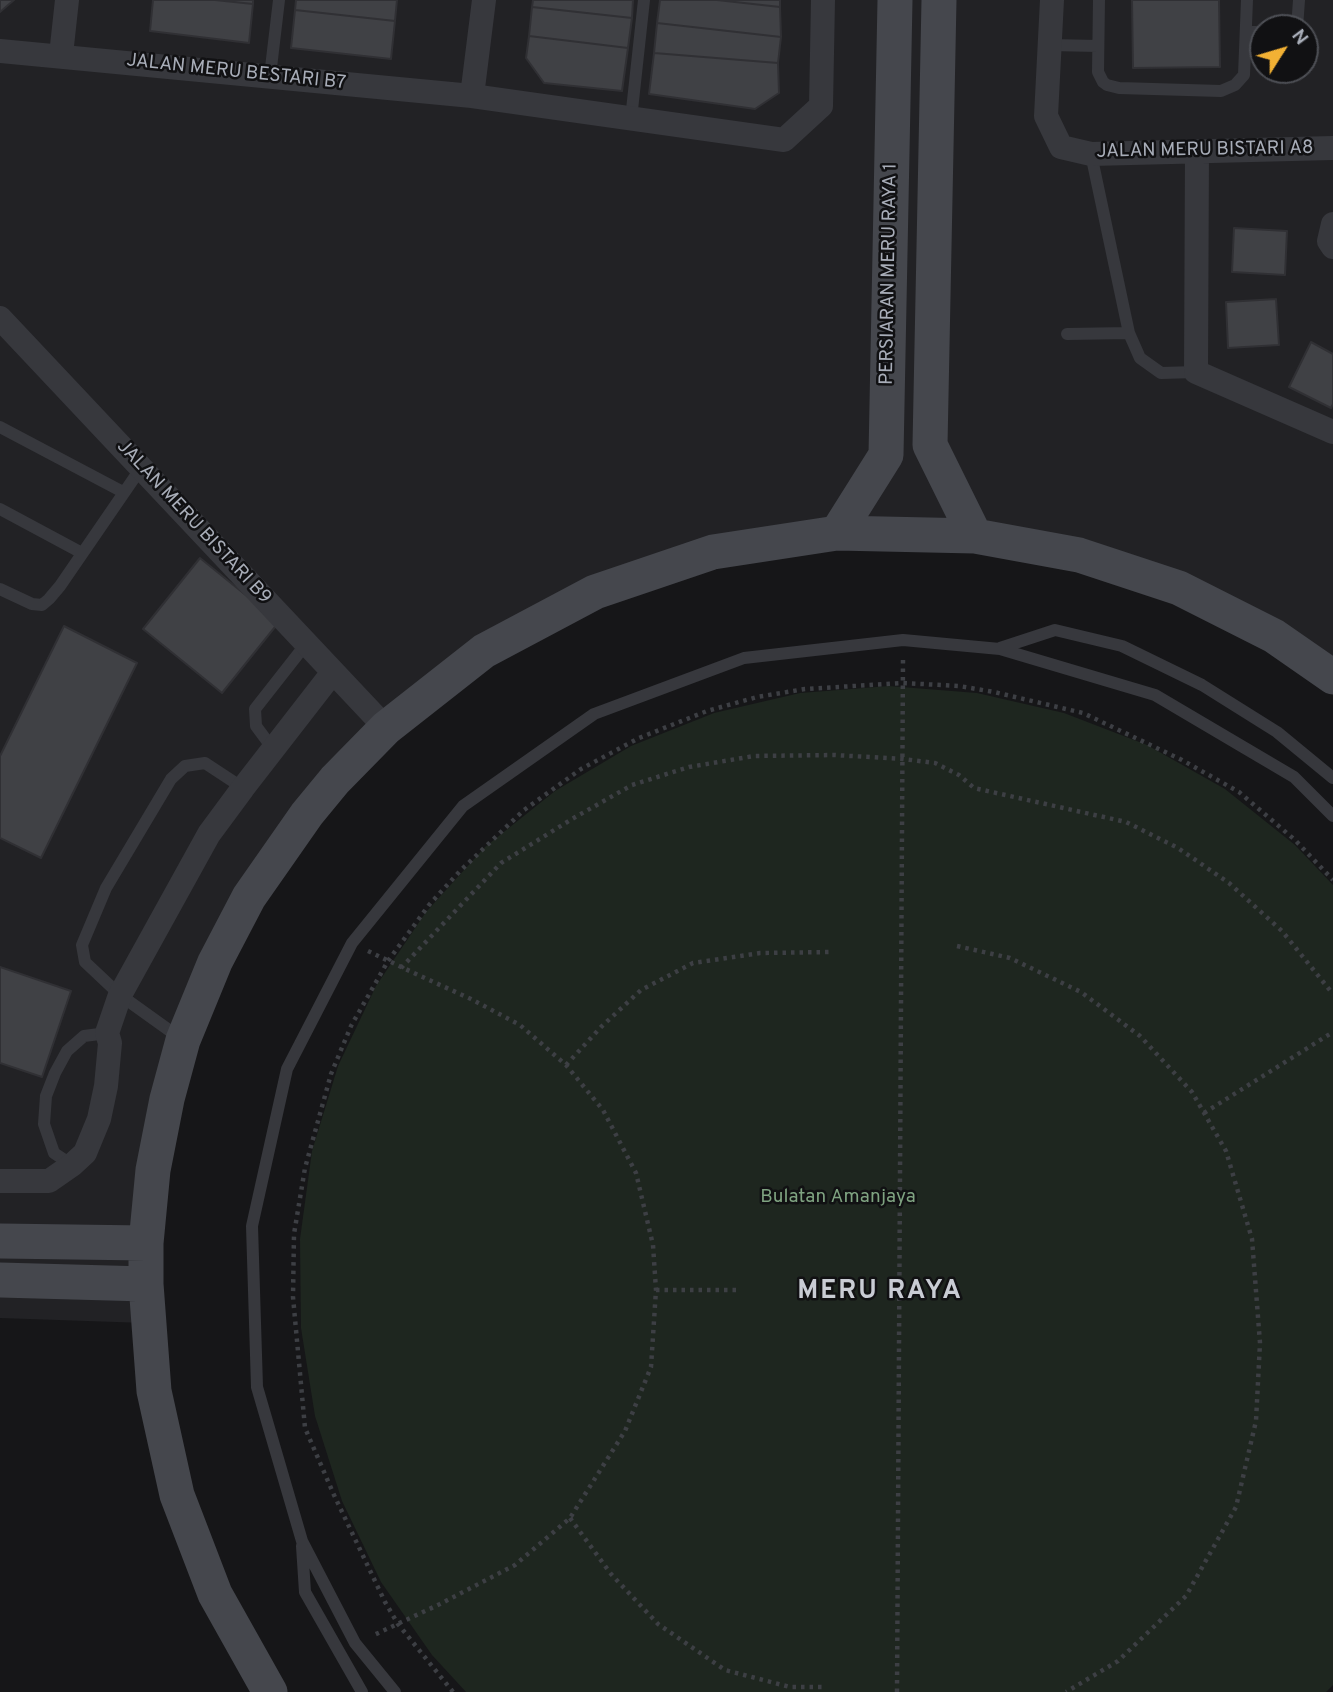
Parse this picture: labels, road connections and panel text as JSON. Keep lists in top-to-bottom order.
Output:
{
  "streets": {
    "street": [
      "JALAN MERU BESTARI B7",
      "JALAN MERU BISTARI A8",
      "PERSIARAN MERU RAYA 1",
      "JALAN MERU BISTARI B9"
    ]
  },
  "districts": ["MERU RAYA"],
  "parks": ["Bulatan Amanjaya"],
  "north": "top right"
}
